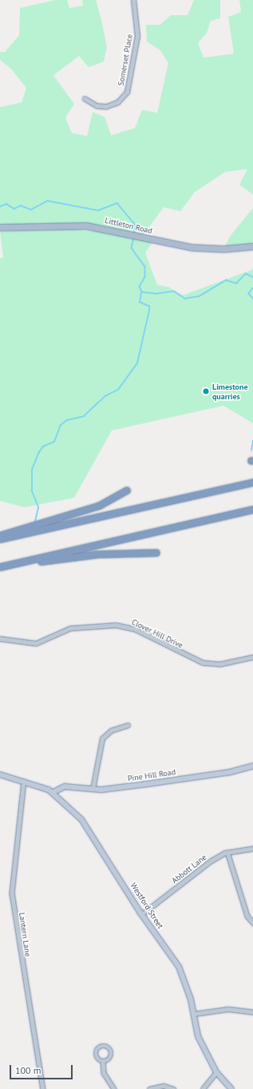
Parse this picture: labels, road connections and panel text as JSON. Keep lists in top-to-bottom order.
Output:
{
  "streets": {
    "main road": ["Littleton Road", "Pine Hill Road", "Westford Street"],
    "street": [
      "Somerset Place",
      "Clover Hill Drive",
      "Abbott Lane",
      "Lantern Lane"
    ]
  },
  "crossings": [
    ["Pine Hill Road", "Westford Street"],
    ["Abbott Lane", "Westford Street"],
    ["Westford Street", "Lantern Lane"]
  ],
  "places": ["Limestone quarries"],
  "scale_bar": "100 m"
}
